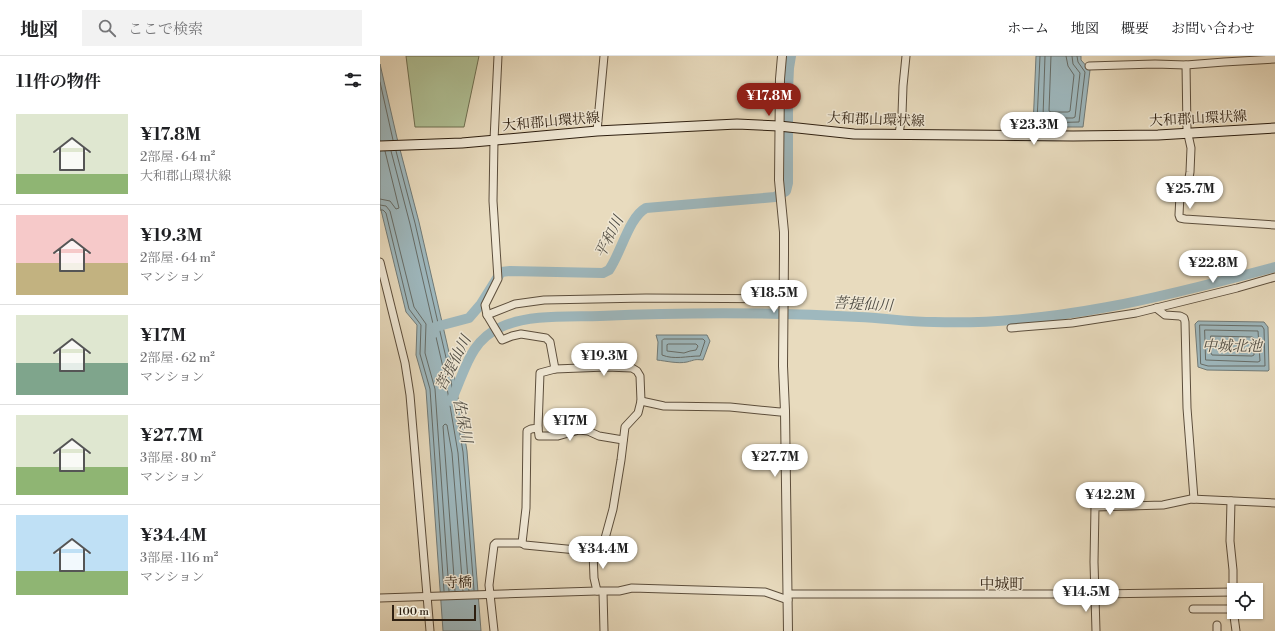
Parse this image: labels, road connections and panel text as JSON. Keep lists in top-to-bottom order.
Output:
{
  "streets": {
    "main road": ["大和郡山環状線"],
    "street": ["寺橋"]
  },
  "districts": ["中城町"],
  "water": [
    "平和川",
    "菩提仙川",
    "中城北池",
    "佐保川"
  ],
  "scale_bar": "100 m",
  "page": {
    "header": "地図",
    "search": "ここで検索",
    "nav": [
      "ホーム",
      "地図",
      "概要",
      "お問い合わせ"
    ],
    "heading": "11件の物件",
    "price": [
      "¥17.8M",
      "¥23.3M",
      "¥25.7M",
      "¥22.8M",
      "¥18.5M",
      "¥19.3M",
      "¥17M",
      "¥27.7M",
      "¥42.2M",
      "¥34.4M",
      "¥14.5M"
    ],
    "list": [
      {
        "name": "¥17.8M",
        "note": "2部屋 · 64 m² · 大和郡山環状線"
      },
      {
        "name": "¥19.3M",
        "note": "2部屋 · 64 m² · マンション"
      },
      {
        "name": "¥17M",
        "note": "2部屋 · 62 m² · マンション"
      },
      {
        "name": "¥27.7M",
        "note": "3部屋 · 80 m² · マンション"
      },
      {
        "name": "¥34.4M",
        "note": "3部屋 · 116 m² · マンション"
      }
    ],
    "scale": "100 m"
  }
}
